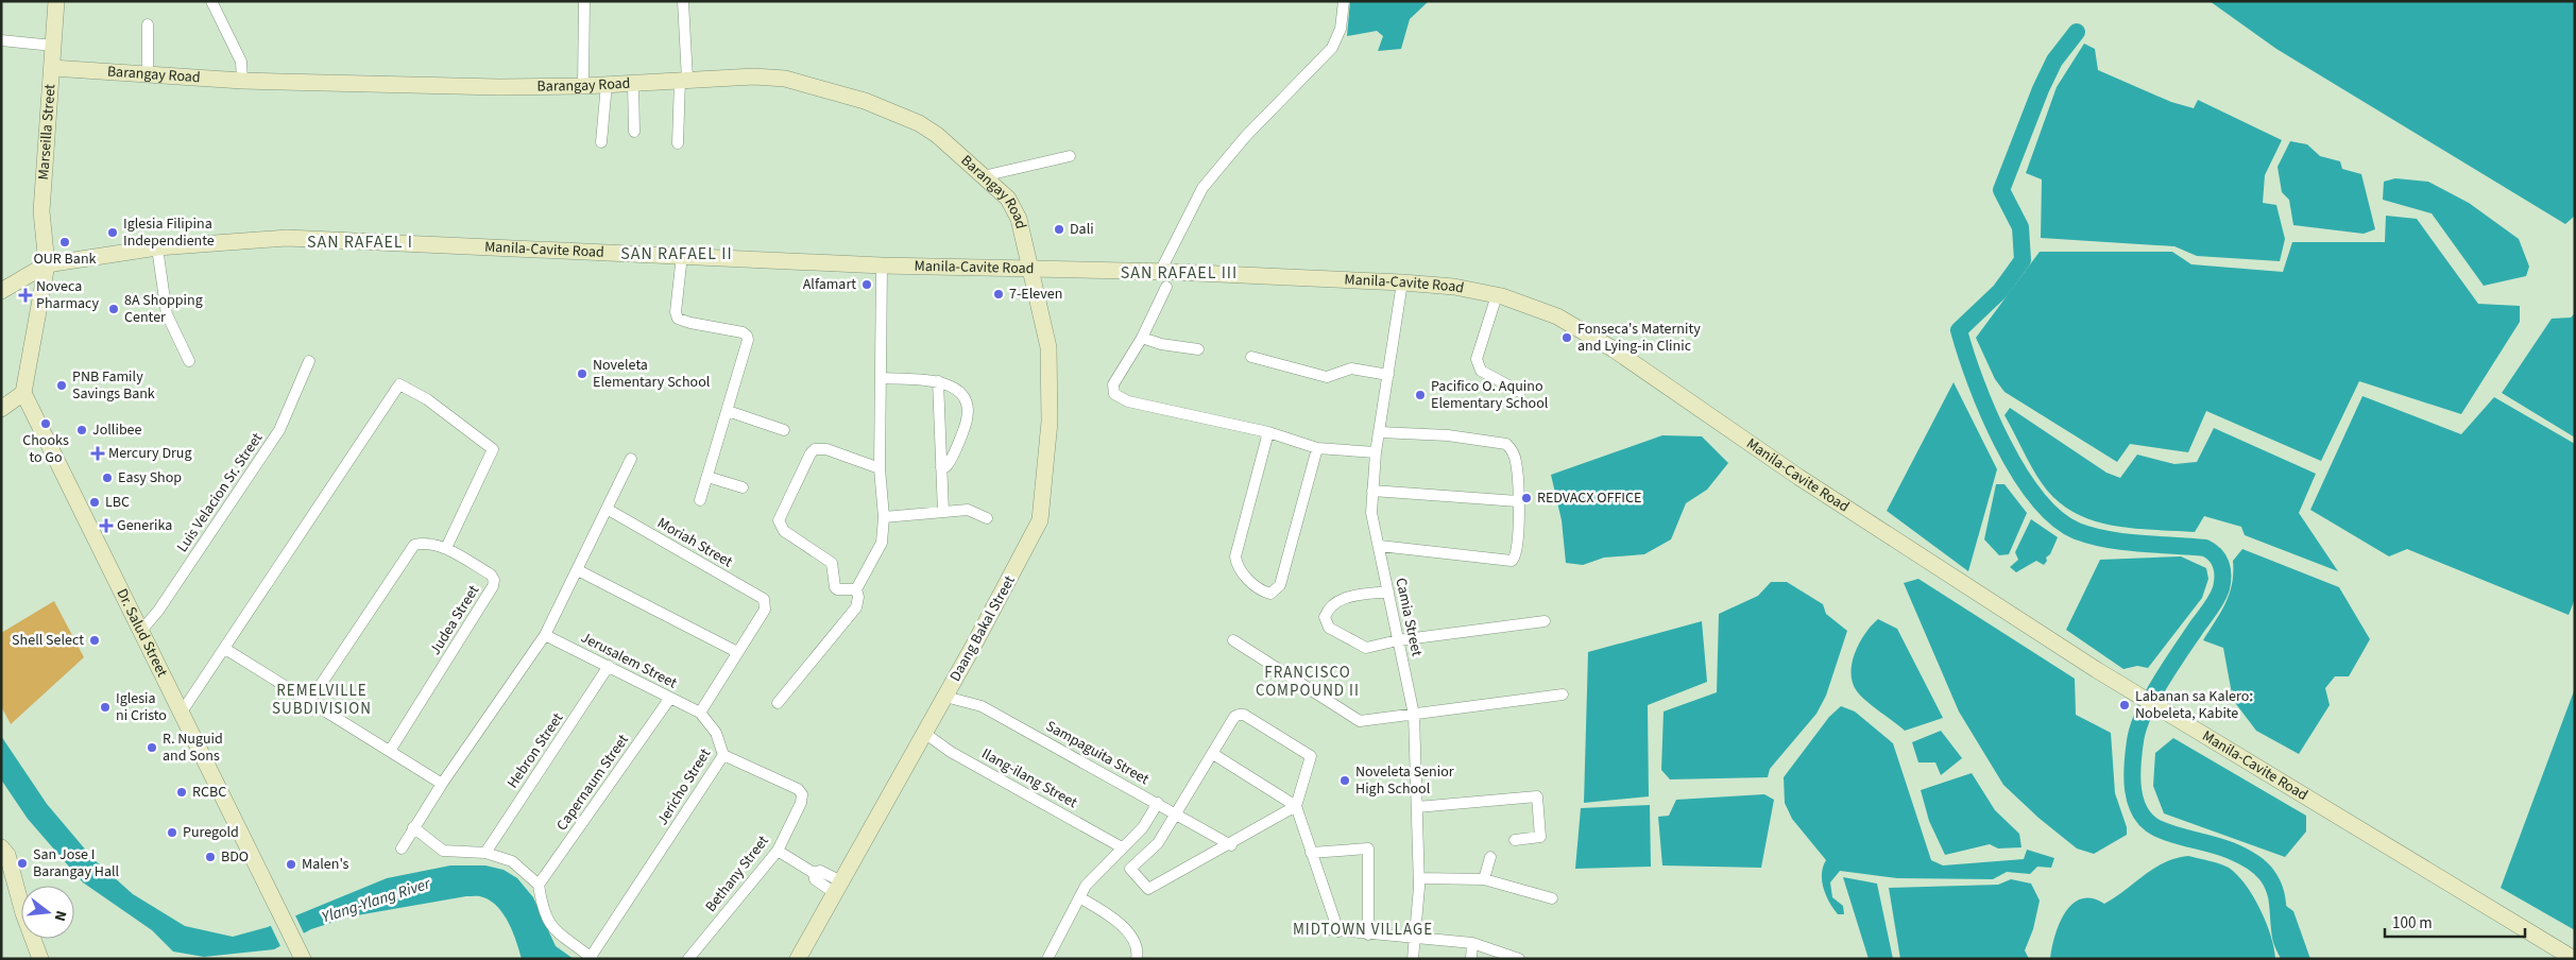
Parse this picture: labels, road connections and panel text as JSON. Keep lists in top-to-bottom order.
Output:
{
  "streets": {
    "main road": [
      "Barangay Road",
      "Marseilla Street",
      "Manila-Cavite Road",
      "Daang Bakal Street",
      "Dr. Salud Street"
    ],
    "street": [
      "Luis Velacion Sr. Street",
      "Moriah Street",
      "Camia Street",
      "Judea Street",
      "Jerusalem Street",
      "Hebron Street",
      "Sampaguita Street",
      "Ilang-ilang Street",
      "Capernaum Street",
      "Jericho Street",
      "Bethany Street"
    ]
  },
  "crossings": [
    ["Barangay Road", "Marseilla Street"],
    ["Barangay Road", "Manila-Cavite Road"],
    ["Barangay Road", "Daang Bakal Street"],
    ["Marseilla Street", "Manila-Cavite Road"],
    ["Marseilla Street", "Dr. Salud Street"],
    ["Manila-Cavite Road", "Camia Street"],
    ["Manila-Cavite Road", "Daang Bakal Street"],
    ["Luis Velacion Sr. Street", "Dr. Salud Street"],
    ["Daang Bakal Street", "Sampaguita Street"],
    ["Daang Bakal Street", "Ilang-ilang Street"],
    ["Jerusalem Street", "Hebron Street"],
    ["Jerusalem Street", "Capernaum Street"],
    ["Jerusalem Street", "Jericho Street"],
    ["Jericho Street", "Bethany Street"]
  ],
  "districts": [
    "SAN RAFAEL I",
    "SAN RAFAEL II",
    "SAN RAFAEL III",
    "FRANCISCO COMPOUND II",
    "REMELVILLE SUBDIVISION",
    "MIDTOWN VILLAGE"
  ],
  "water": ["Ylang-Ylang River"],
  "places": {
    "other": [
      "Dali",
      "Iglesia Filipina Independiente",
      "OUR Bank",
      "Alfamart",
      "7-Eleven",
      "8A Shopping Center",
      "Fonseca's Maternity and Lying-in Clinic",
      "Noveleta Elementary School",
      "PNB Family Savings Bank",
      "Pacifico O. Aquino Elementary School",
      "Chooks to Go",
      "Jollibee",
      "Easy Shop",
      "REDVACX OFFICE",
      "LBC",
      "Shell Select",
      "Labanan sa Kalero: Nobeleta, Kabite",
      "Iglesia ni Cristo",
      "R. Nuguid and Sons",
      "Noveleta Senior High School",
      "RCBC",
      "Puregold",
      "BDO",
      "San Jose I Barangay Hall",
      "Malen's"
    ],
    "health": ["Noveca Pharmacy", "Mercury Drug", "Generika"]
  },
  "scale_bar": "100 m",
  "north": "right"
}
